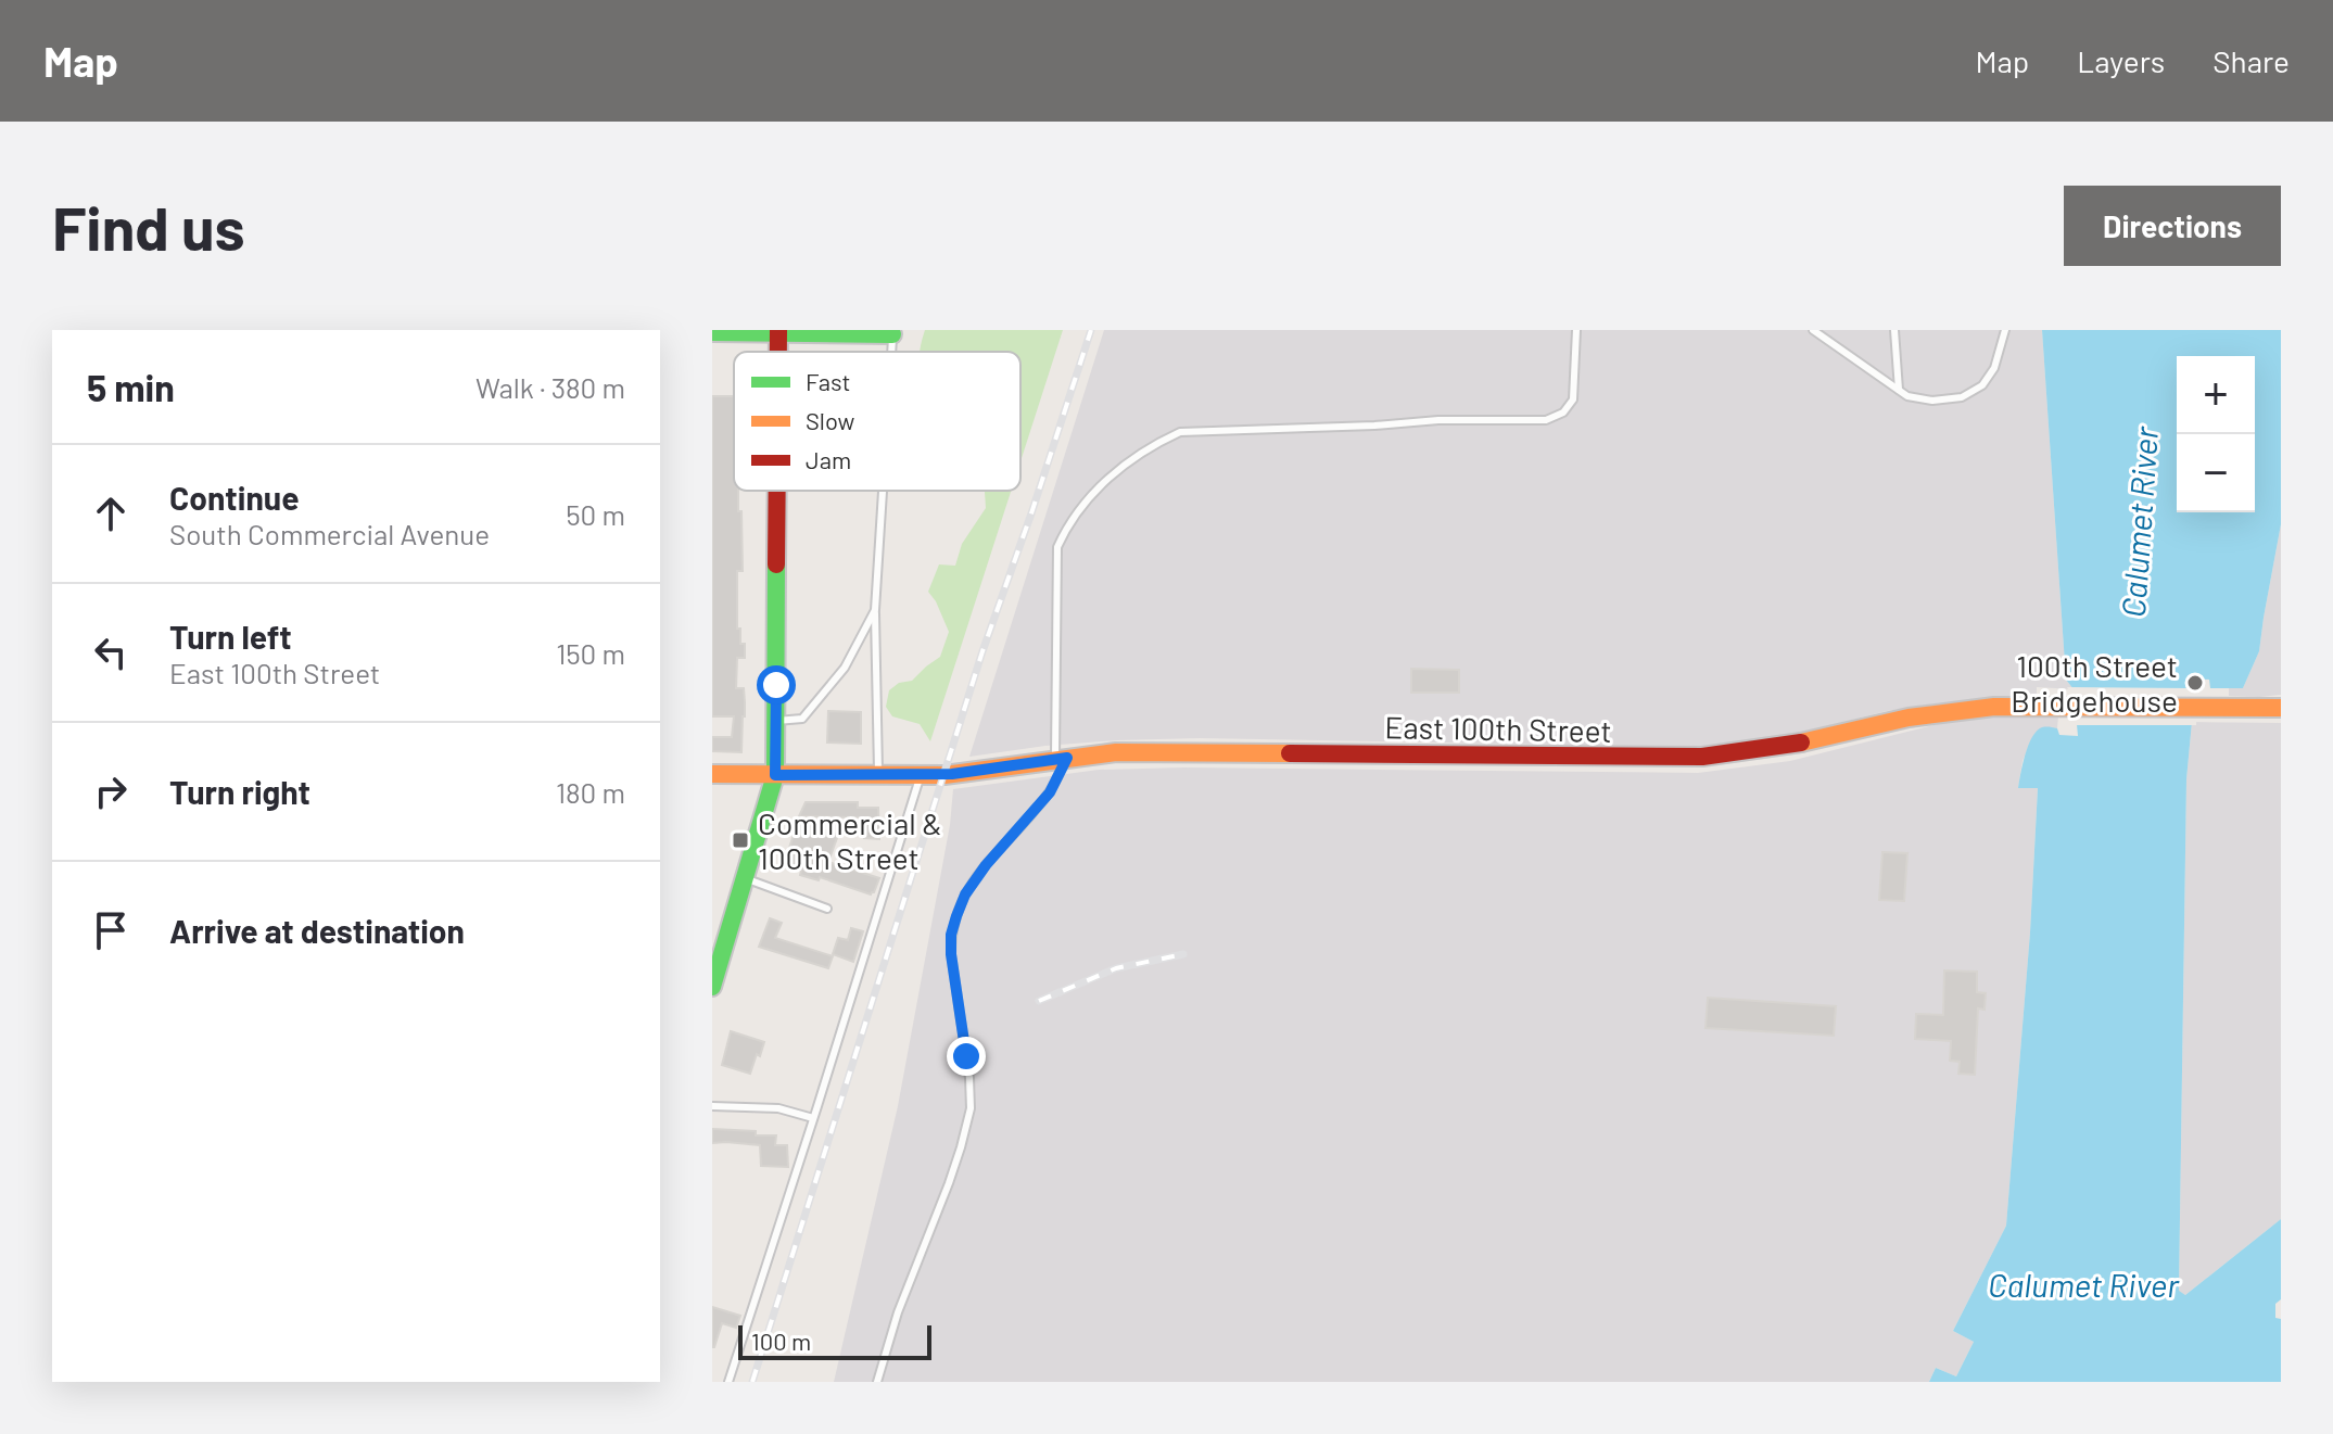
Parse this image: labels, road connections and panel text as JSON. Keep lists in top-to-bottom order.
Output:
{
  "streets": {
    "main road": ["East 100th Street"]
  },
  "water": ["Calumet River"],
  "places": {
    "other": ["100th Street Bridgehouse"],
    "transit": ["Commercial & 100th Street"]
  },
  "legend": ["Fast", "Slow", "Jam"],
  "scale_bar": "100 m",
  "page": {
    "header": "Map",
    "nav": ["Map", "Layers", "Share"],
    "buttons": "Directions",
    "title": "Find us",
    "heading": ["5 min", "Walk · 380 m"],
    "map_buttons": ["+", "−"],
    "list": [
      ["Continue", "South Commercial Avenue", "50 m"],
      ["Turn left", "East 100th Street", "150 m"],
      ["Turn right", "180 m"],
      "Arrive at destination"
    ],
    "scale": "100 m"
  }
}
